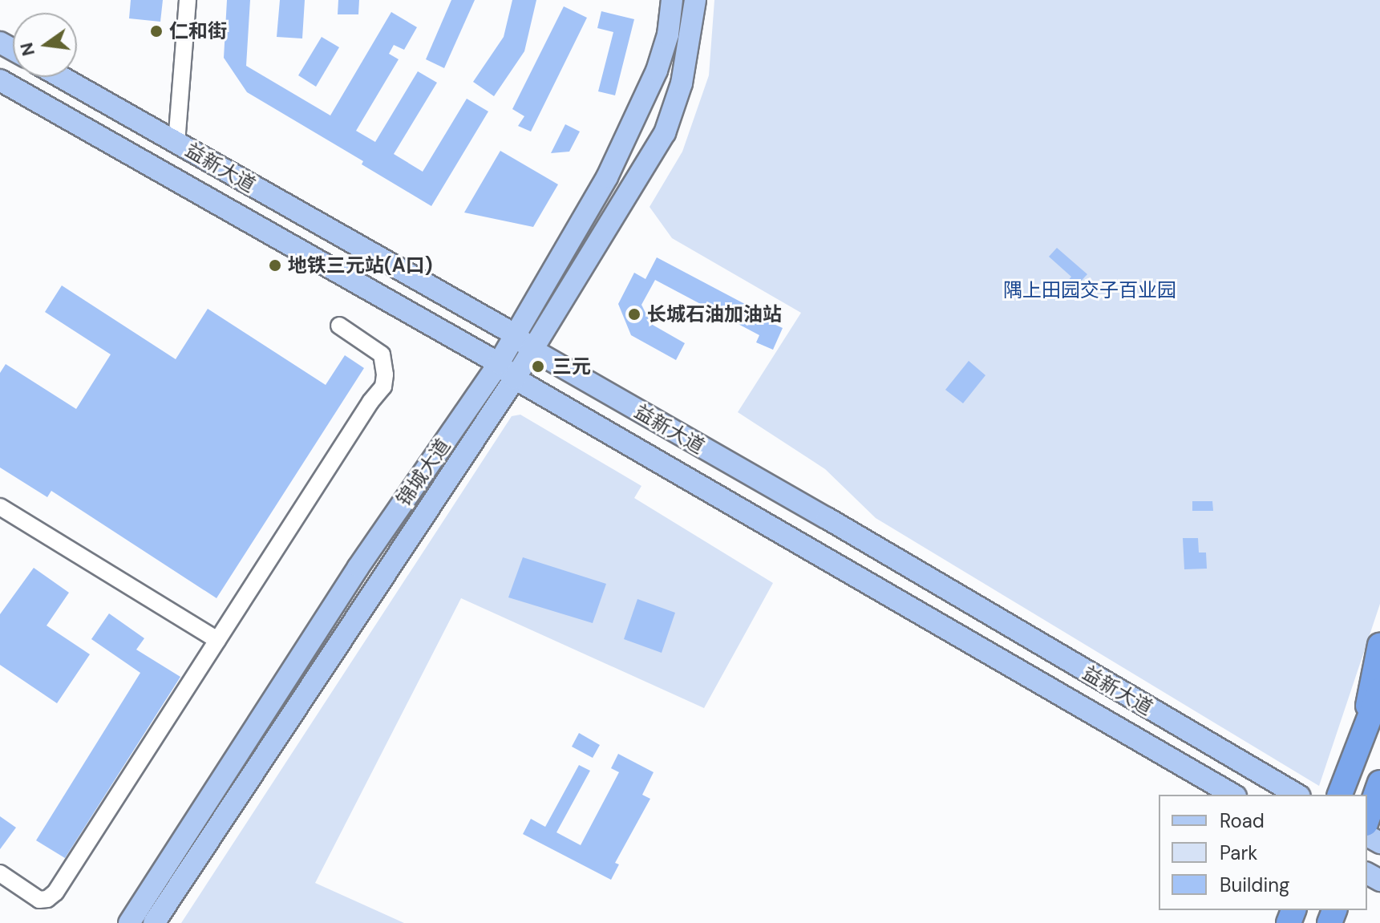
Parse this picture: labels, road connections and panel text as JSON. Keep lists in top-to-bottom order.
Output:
{
  "streets": {
    "main road": ["益新大道", "锦城大道"]
  },
  "crossings": [
    ["益新大道", "锦城大道"]
  ],
  "parks": ["隅上田园交子百业园"],
  "places": [
    "仁和街",
    "地铁三元站(A口)",
    "长城石油加油站",
    "三元"
  ],
  "legend": ["Road", "Park", "Building"],
  "north": "left"
}
